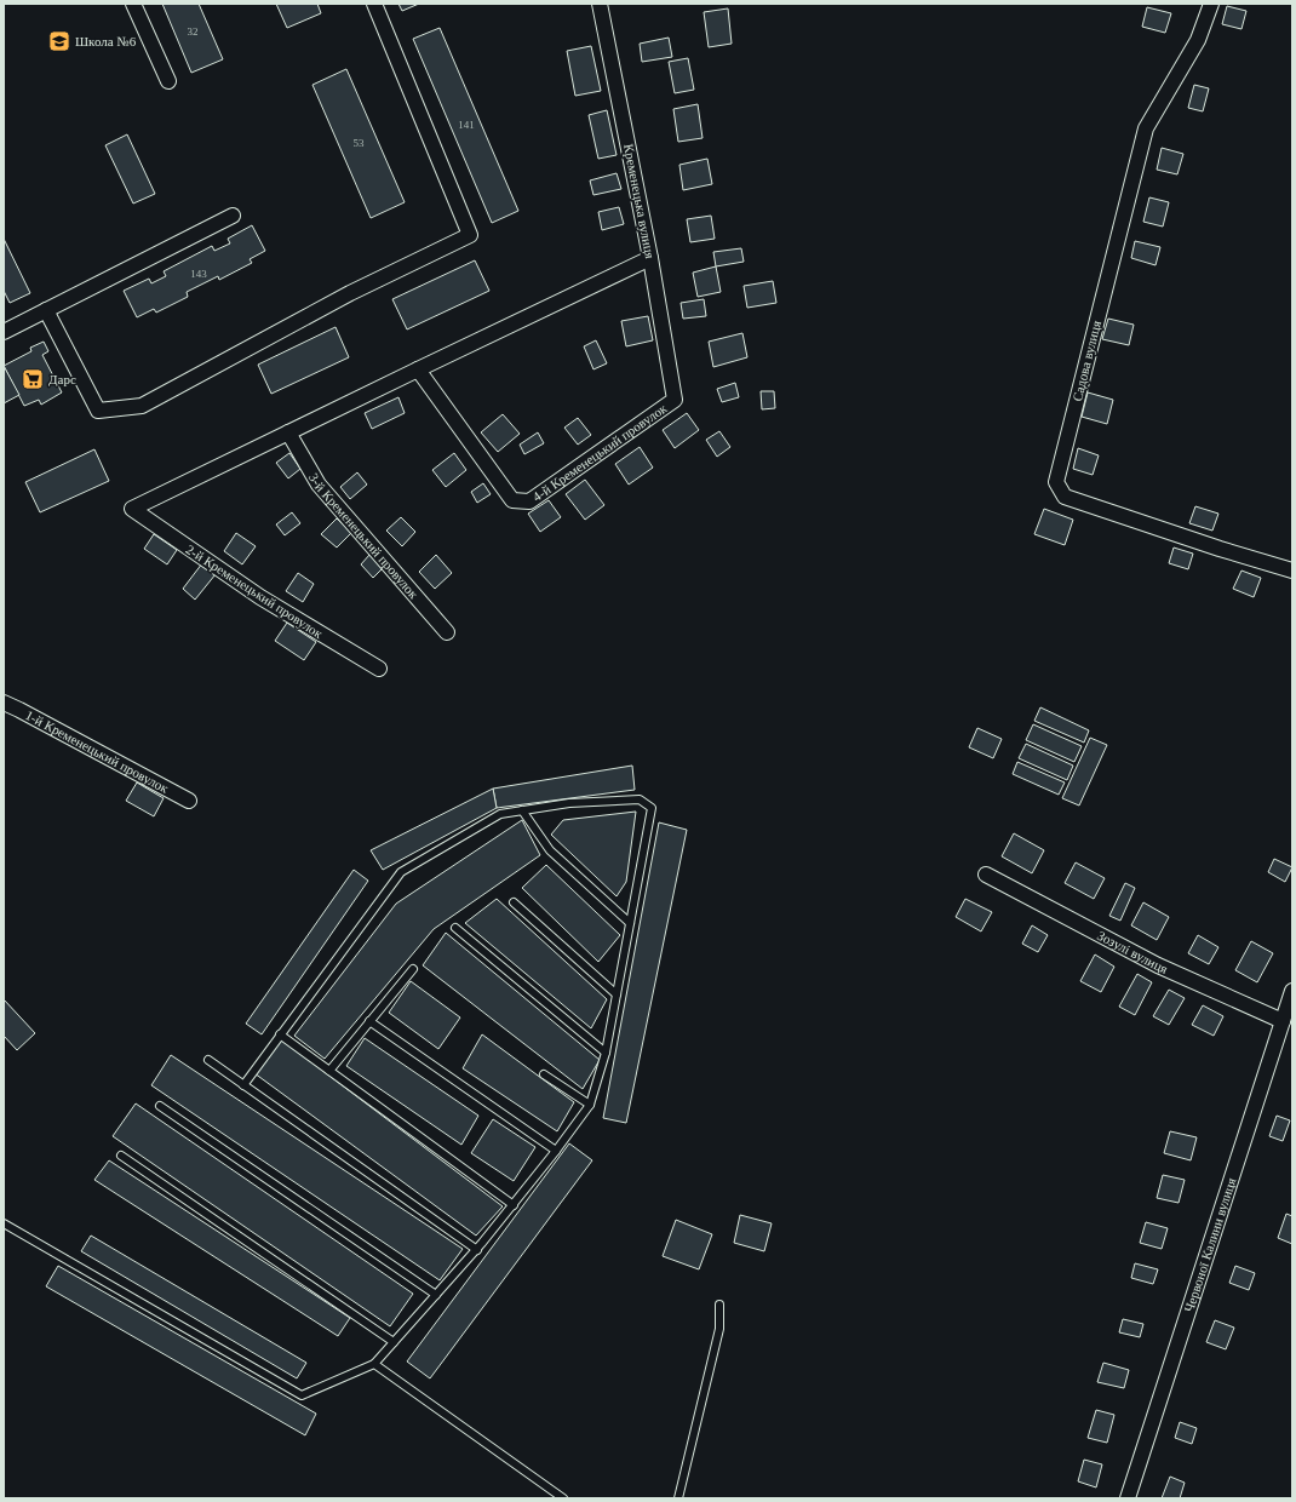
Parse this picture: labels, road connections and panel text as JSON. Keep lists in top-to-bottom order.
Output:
{
  "streets": {
    "street": [
      "Кременецька вулиця",
      "Садова вулиця",
      "4-й Кременецький провулок",
      "3-й Кременецький провулок",
      "2-й Кременецький провулок",
      "1-й Кременецький провулок",
      "Зозулі вулиця",
      "Червоної Калини вулиця"
    ]
  },
  "crossings": [
    ["Кременецька вулиця", "4-й Кременецький провулок"],
    ["3-й Кременецький провулок", "2-й Кременецький провулок"],
    ["Зозулі вулиця", "Червоної Калини вулиця"]
  ],
  "places": {
    "school or university": ["Школа №6"],
    "supermarket": ["Дарс"]
  },
  "house_numbers": [
    "32",
    "141",
    "53",
    "143"
  ]
}
